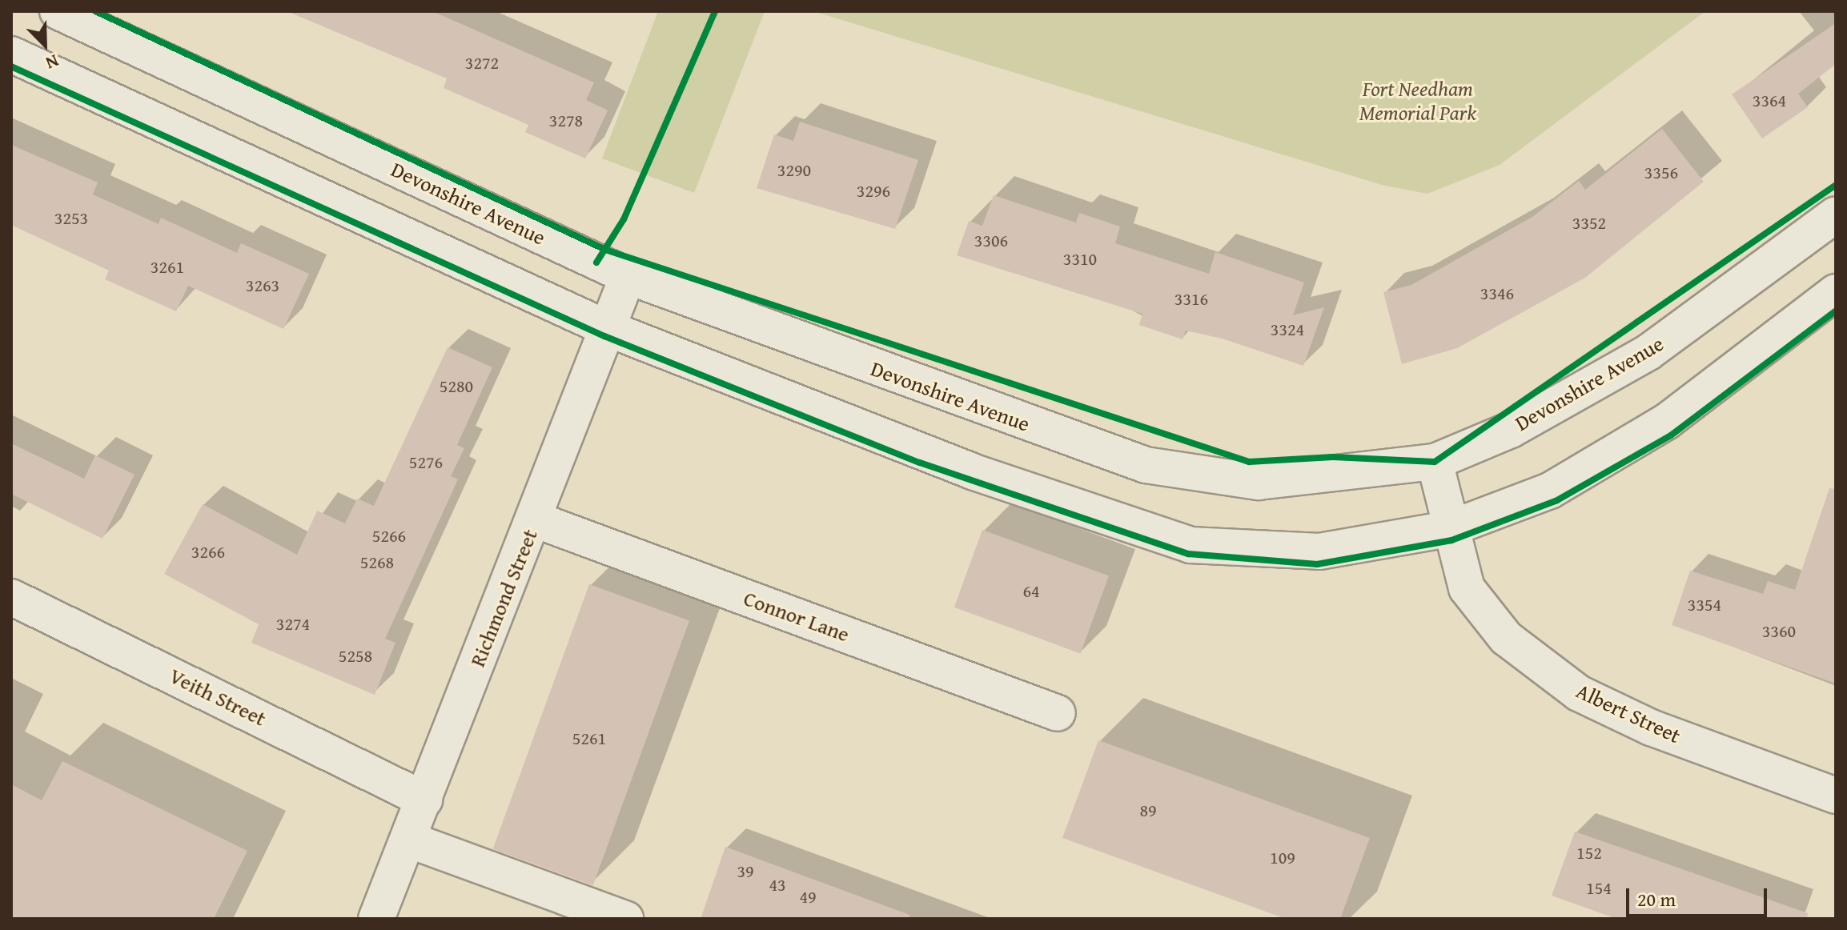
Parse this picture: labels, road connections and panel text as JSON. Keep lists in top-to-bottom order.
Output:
{
  "streets": {
    "street": [
      "Devonshire Avenue",
      "Richmond Street",
      "Connor Lane",
      "Veith Street",
      "Albert Street"
    ]
  },
  "crossings": [
    ["Devonshire Avenue", "Richmond Street"],
    ["Devonshire Avenue", "Albert Street"],
    ["Richmond Street", "Connor Lane"],
    ["Richmond Street", "Veith Street"]
  ],
  "parks": ["Fort Needham Memorial Park"],
  "house_numbers": [
    "3272",
    "3364",
    "3278",
    "3290",
    "3356",
    "3296",
    "3253",
    "3352",
    "3306",
    "3310",
    "3261",
    "3263",
    "3346",
    "3316",
    "3324",
    "5280",
    "5276",
    "5266",
    "3266",
    "5268",
    "64",
    "3354",
    "3274",
    "3360",
    "5258",
    "5261",
    "89",
    "152",
    "109",
    "39",
    "43",
    "154",
    "49"
  ],
  "scale_bar": "20 m",
  "north": "bottom right"
}
